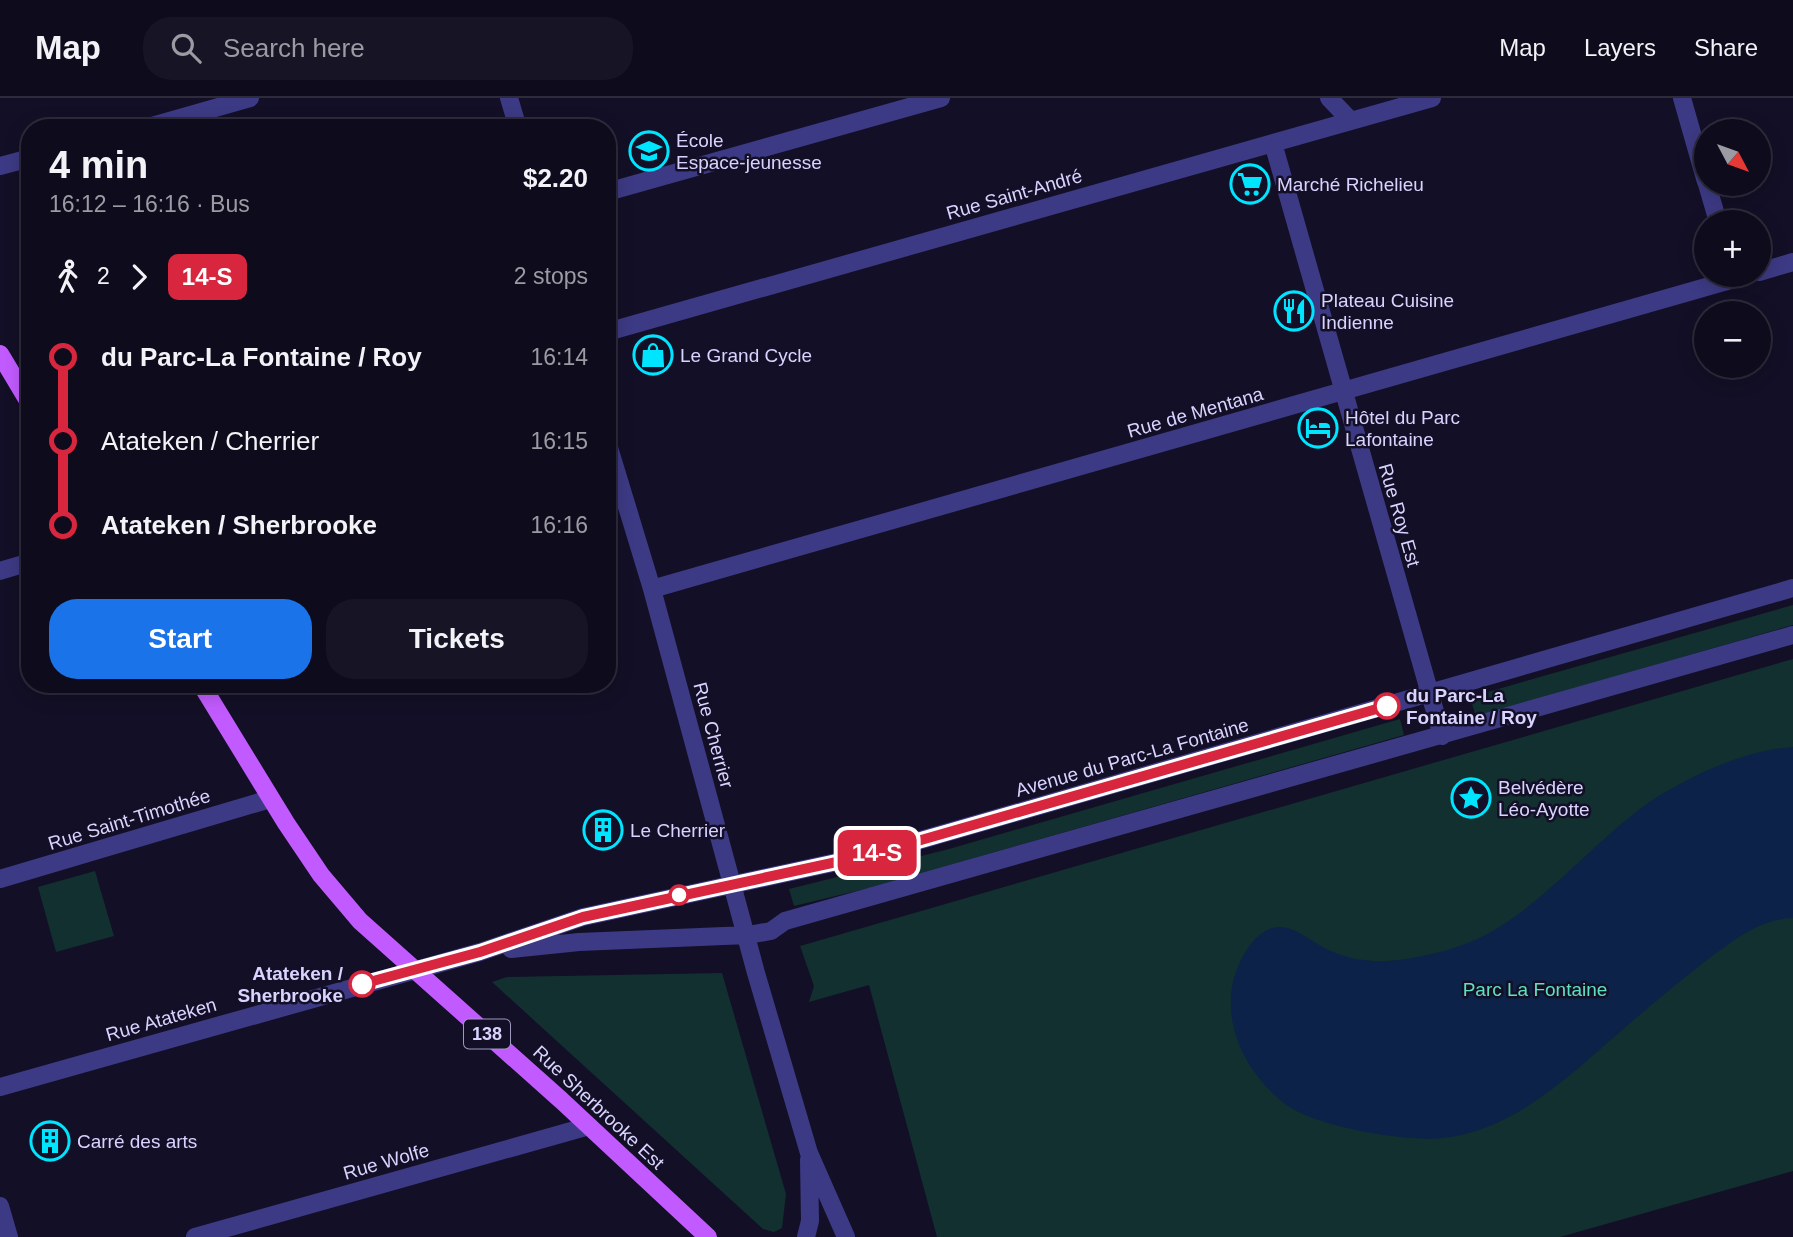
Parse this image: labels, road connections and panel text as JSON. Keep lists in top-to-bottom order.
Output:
{
  "streets": {
    "main road": ["138", "Rue Sherbrooke Est"],
    "street": [
      "Rue Saint-André",
      "Rue de Mentana",
      "Rue Roy Est",
      "Rue Cherrier",
      "Avenue du Parc-La Fontaine",
      "Rue Saint-Timothée",
      "Rue Atateken",
      "Rue Wolfe"
    ]
  },
  "crossings": [
    ["Rue Saint-André", "Rue Roy Est"],
    ["Rue de Mentana", "Rue Roy Est"],
    ["Rue de Mentana", "Rue Cherrier"],
    ["Rue Roy Est", "Avenue du Parc-La Fontaine"],
    ["Rue Cherrier", "Avenue du Parc-La Fontaine"],
    ["Avenue du Parc-La Fontaine", "Rue Atateken"],
    ["Avenue du Parc-La Fontaine", "Rue Sherbrooke Est"],
    ["Rue Saint-Timothée", "Rue Sherbrooke Est"],
    ["Rue Atateken", "Rue Sherbrooke Est"],
    ["Rue Sherbrooke Est", "Rue Wolfe"]
  ],
  "parks": ["Parc La Fontaine"],
  "places": {
    "school or university": ["École Espace-jeunesse"],
    "supermarket": ["Marché Richelieu"],
    "restaurant": ["Plateau Cuisine Indienne"],
    "shop": ["Le Grand Cycle"],
    "hotel": ["Hôtel du Parc Lafontaine"],
    "other": ["du Parc-La Fontaine / Roy", "Atateken / Sherbrooke"],
    "place": ["Belvédère Léo-Ayotte"],
    "building": ["Le Cherrier", "Carré des arts"]
  },
  "lines": ["bus line 14-S"],
  "north": "bottom right",
  "page": {
    "header": "Map",
    "search": "Search here",
    "nav": ["Map", "Layers", "Share"],
    "on_map": "14-S",
    "map_buttons": ["+", "−"],
    "heading": ["4 min", "16:12 – 16:16 · Bus", "$2.20"],
    "legs": ["2", "14-S", "2 stops"],
    "list": [
      {
        "name": "du Parc-La Fontaine / Roy",
        "value": "16:14"
      },
      {
        "name": "Atateken / Cherrier",
        "value": "16:15"
      },
      {
        "name": "Atateken / Sherbrooke",
        "value": "16:16"
      }
    ],
    "buttons": ["Start", "Tickets"]
  }
}
